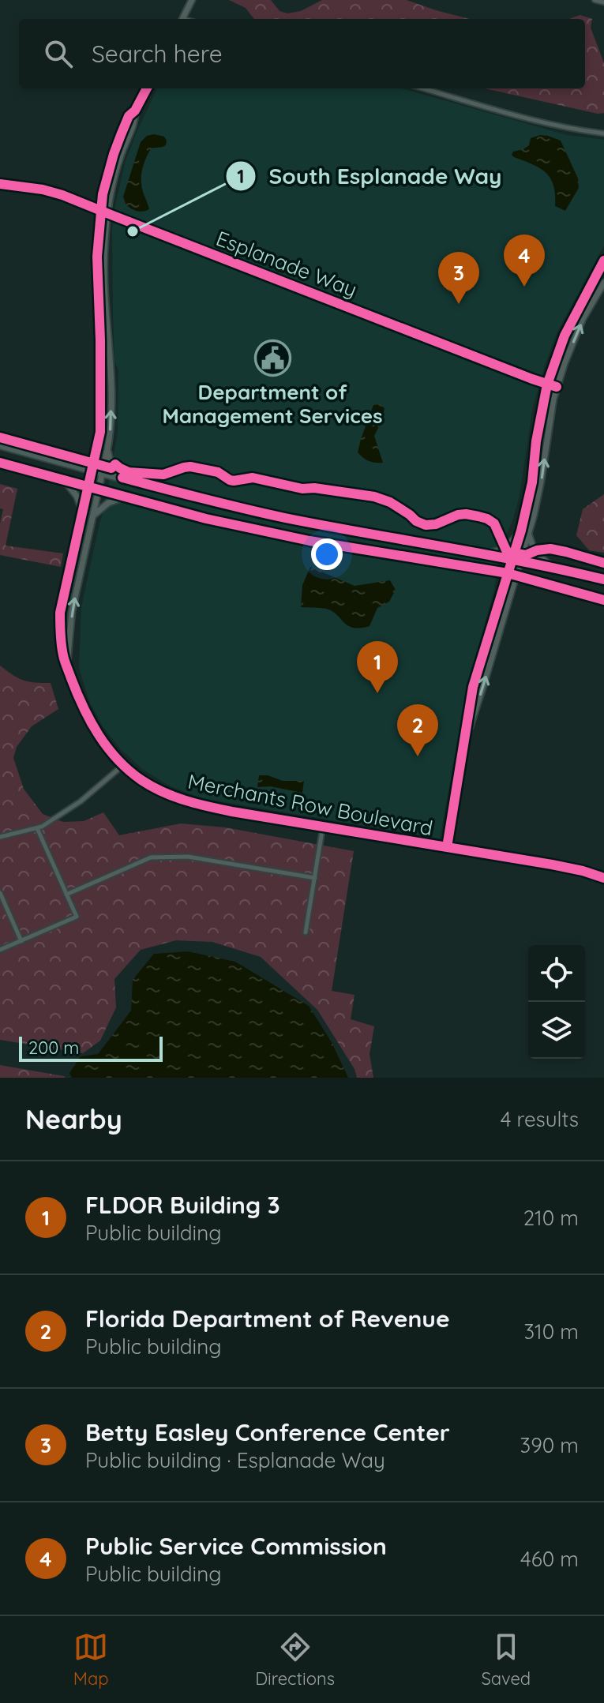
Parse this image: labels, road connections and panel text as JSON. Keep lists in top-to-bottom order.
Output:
{
  "streets": {
    "street": ["Esplanade Way", "Merchants Row Boulevard"]
  },
  "crossings": [
    ["Esplanade Way", "Merchants Row Boulevard"]
  ],
  "places": {
    "other": ["South Esplanade Way"],
    "public building": ["Department of Management Services"]
  },
  "scale_bar": "200 m",
  "page": {
    "search": "Search here",
    "pins": [
      "4",
      "3",
      "1",
      "2"
    ],
    "scale": "200 m",
    "heading": ["Nearby", "4 results"],
    "list": [
      {
        "mark": "1",
        "name": "FLDOR Building 3",
        "note": "Public building",
        "value": "210 m"
      },
      {
        "mark": "2",
        "name": "Florida Department of Revenue",
        "note": "Public building",
        "value": "310 m"
      },
      {
        "mark": "3",
        "name": "Betty Easley Conference Center",
        "note": "Public building · Esplanade Way",
        "value": "390 m"
      },
      {
        "mark": "4",
        "name": "Public Service Commission",
        "note": "Public building",
        "value": "460 m"
      }
    ],
    "nav": ["Map", "Directions", "Saved"]
  }
}
